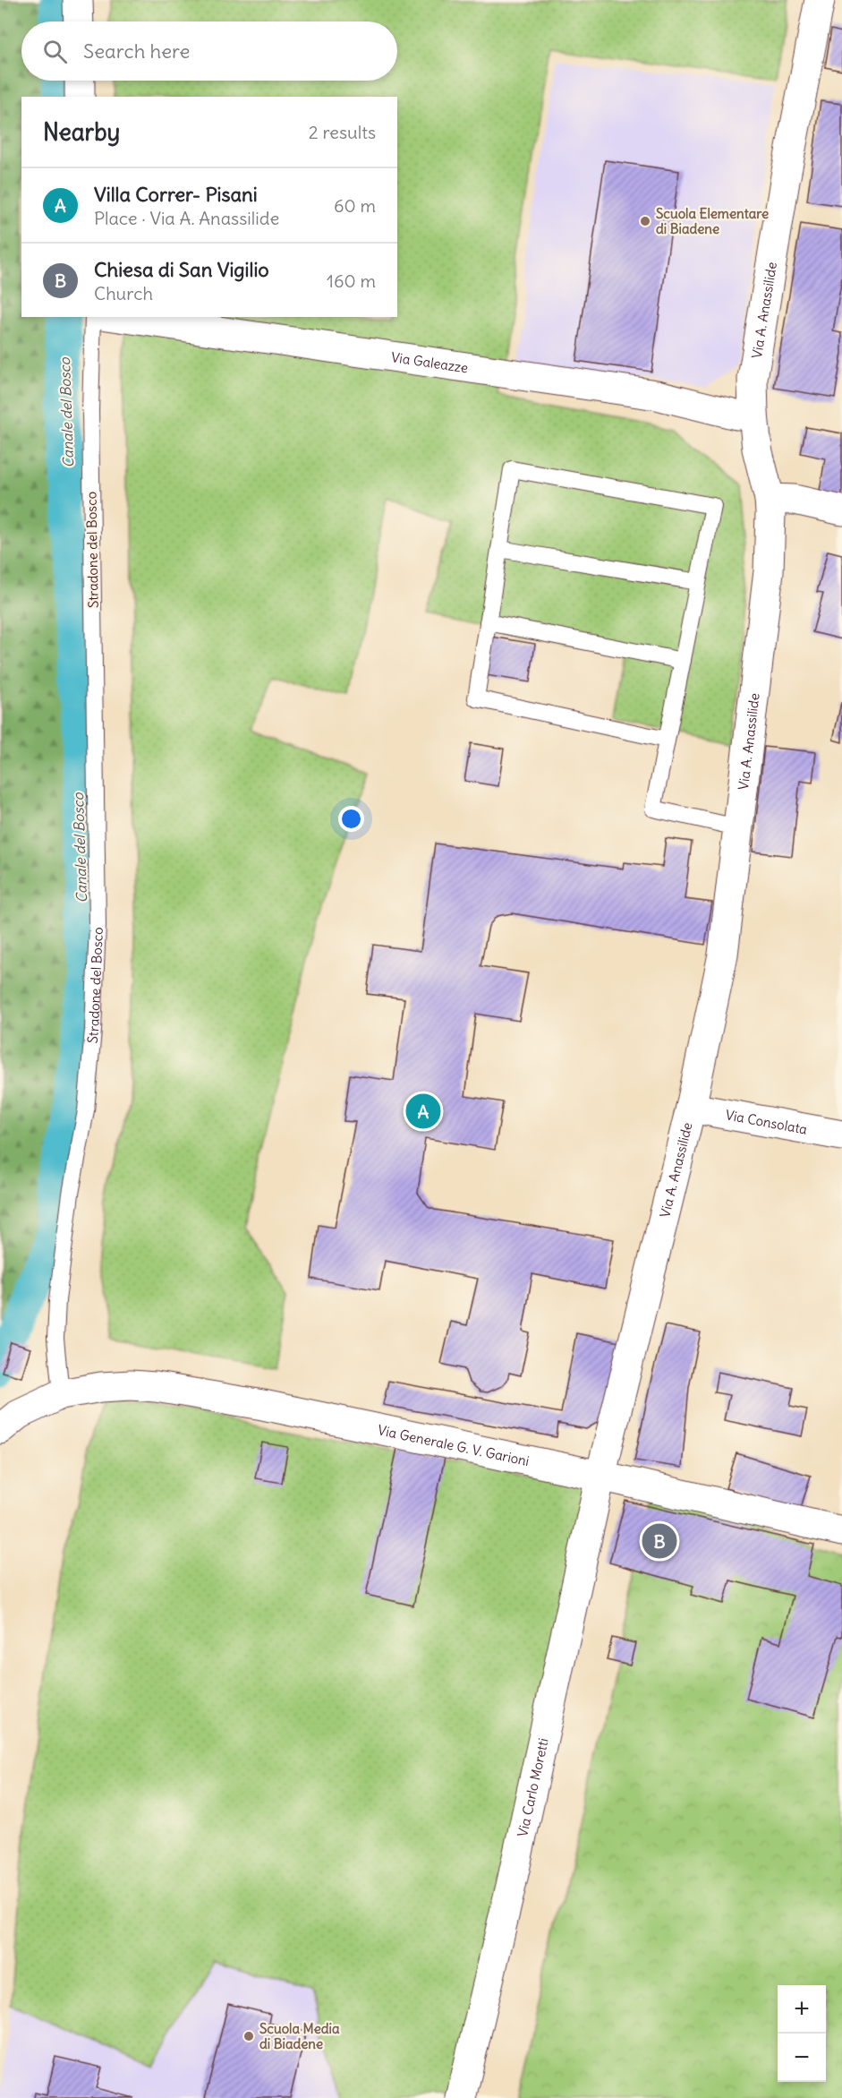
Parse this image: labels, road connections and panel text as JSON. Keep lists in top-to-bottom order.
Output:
{
  "streets": {
    "street": [
      "Via A. Anassilide",
      "Via Galeazze",
      "Via Consolata",
      "Via Generale G. V. Garioni",
      "Via Carlo Moretti"
    ],
    "lane": ["Stradone del Bosco"]
  },
  "crossings": [
    ["Via A. Anassilide", "Via Galeazze"],
    ["Via A. Anassilide", "Via Consolata"],
    ["Via A. Anassilide", "Via Generale G. V. Garioni"],
    ["Via A. Anassilide", "Via Carlo Moretti"],
    ["Stradone del Bosco", "Via Generale G. V. Garioni"],
    ["Via Generale G. V. Garioni", "Via Carlo Moretti"]
  ],
  "water": ["Canale del Bosco"],
  "places": ["Scuola Elementare di Biadene", "Scuola Media di Biadene"],
  "page": {
    "search": "Search here",
    "heading": ["Nearby", "2 results"],
    "list": [
      {
        "mark": "A",
        "name": "Villa Correr- Pisani",
        "note": "Place · Via A. Anassilide",
        "value": "60 m"
      },
      {
        "mark": "B",
        "name": "Chiesa di San Vigilio",
        "note": "Church",
        "value": "160 m"
      }
    ],
    "pins": ["A", "B"],
    "map_buttons": ["+", "−"]
  }
}
